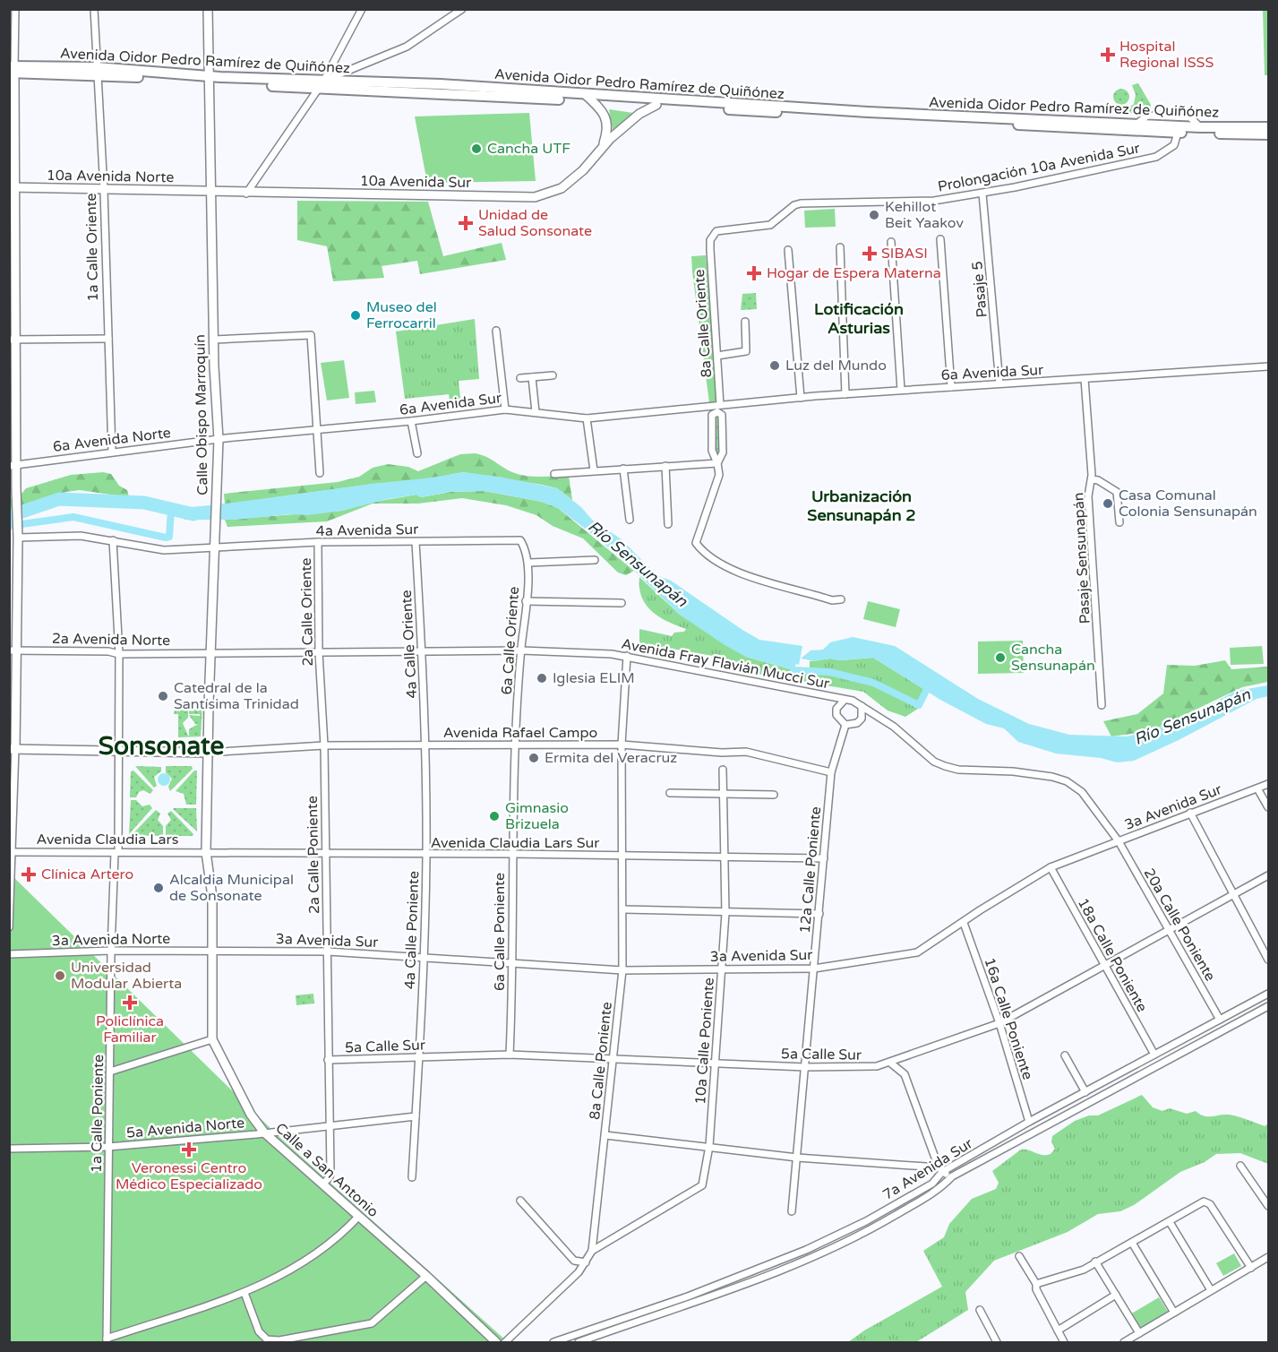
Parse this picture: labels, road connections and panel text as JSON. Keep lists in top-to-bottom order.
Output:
{
  "streets": {
    "main road": [
      "Avenida Oidor Pedro Ramírez de Quiñónez",
      "10a Avenida Norte",
      "10a Avenida Sur",
      "Calle Obispo Marroquín",
      "Calle a San Antonio"
    ],
    "street": [
      "Prolongación 10a Avenida Sur",
      "1a Calle Oriente",
      "Pasaje 5",
      "8a Calle Oriente",
      "6a Avenida Sur",
      "6a Avenida Norte",
      "4a Avenida Sur",
      "Pasaje Sensunapán",
      "2a Calle Oriente",
      "2a Avenida Norte",
      "6a Calle Oriente",
      "4a Calle Oriente",
      "Avenida Fray Flavián Mucci Sur",
      "Avenida Rafael Campo",
      "3a Avenida Sur",
      "Avenida Claudia Lars",
      "Avenida Claudia Lars Sur",
      "2a Calle Poniente",
      "12a Calle Poniente",
      "20a Calle Poniente",
      "4a Calle Poniente",
      "6a Calle Poniente",
      "3a Avenida Norte",
      "18a Calle Poniente",
      "16a Calle Poniente",
      "10a Calle Poniente",
      "5a Calle Sur",
      "8a Calle Poniente",
      "1a Calle Poniente",
      "5a Avenida Norte",
      "7a Avenida Sur"
    ]
  },
  "crossings": [
    ["Avenida Oidor Pedro Ramírez de Quiñónez", "Prolongación 10a Avenida Sur"],
    ["Avenida Oidor Pedro Ramírez de Quiñónez", "10a Avenida Sur"],
    ["Avenida Oidor Pedro Ramírez de Quiñónez", "1a Calle Oriente"],
    ["Avenida Oidor Pedro Ramírez de Quiñónez", "Calle Obispo Marroquín"],
    ["Prolongación 10a Avenida Sur", "Pasaje 5"],
    ["Prolongación 10a Avenida Sur", "8a Calle Oriente"],
    ["10a Avenida Norte", "10a Avenida Sur"],
    ["10a Avenida Norte", "1a Calle Oriente"],
    ["10a Avenida Norte", "Calle Obispo Marroquín"],
    ["10a Avenida Sur", "Calle Obispo Marroquín"],
    ["1a Calle Oriente", "6a Avenida Norte"],
    ["Pasaje 5", "6a Avenida Sur"],
    ["8a Calle Oriente", "6a Avenida Sur"],
    ["6a Avenida Sur", "Calle Obispo Marroquín"],
    ["6a Avenida Sur", "6a Avenida Norte"],
    ["6a Avenida Sur", "Pasaje Sensunapán"],
    ["Calle Obispo Marroquín", "6a Avenida Norte"],
    ["Calle Obispo Marroquín", "4a Avenida Sur"],
    ["Calle Obispo Marroquín", "2a Avenida Norte"],
    ["Calle Obispo Marroquín", "Avenida Fray Flavián Mucci Sur"],
    ["Calle Obispo Marroquín", "Avenida Rafael Campo"],
    ["Calle Obispo Marroquín", "Calle a San Antonio"],
    ["4a Avenida Sur", "2a Calle Oriente"],
    ["4a Avenida Sur", "6a Calle Oriente"],
    ["4a Avenida Sur", "4a Calle Oriente"],
    ["2a Calle Oriente", "Avenida Fray Flavián Mucci Sur"],
    ["2a Calle Oriente", "Avenida Rafael Campo"],
    ["2a Calle Oriente", "2a Calle Poniente"],
    ["2a Avenida Norte", "Avenida Fray Flavián Mucci Sur"],
    ["6a Calle Oriente", "Avenida Fray Flavián Mucci Sur"],
    ["6a Calle Oriente", "Avenida Rafael Campo"],
    ["6a Calle Oriente", "6a Calle Poniente"],
    ["4a Calle Oriente", "Avenida Fray Flavián Mucci Sur"],
    ["4a Calle Oriente", "Avenida Rafael Campo"],
    ["4a Calle Oriente", "4a Calle Poniente"],
    ["Avenida Fray Flavián Mucci Sur", "3a Avenida Sur"],
    ["Avenida Fray Flavián Mucci Sur", "12a Calle Poniente"],
    ["Avenida Fray Flavián Mucci Sur", "20a Calle Poniente"],
    ["Avenida Rafael Campo", "2a Calle Poniente"],
    ["Avenida Rafael Campo", "12a Calle Poniente"],
    ["Avenida Rafael Campo", "4a Calle Poniente"],
    ["Avenida Rafael Campo", "6a Calle Poniente"],
    ["Avenida Rafael Campo", "8a Calle Poniente"],
    ["Avenida Rafael Campo", "Calle a San Antonio"],
    ["3a Avenida Sur", "2a Calle Poniente"],
    ["3a Avenida Sur", "12a Calle Poniente"],
    ["3a Avenida Sur", "20a Calle Poniente"],
    ["3a Avenida Sur", "4a Calle Poniente"],
    ["3a Avenida Sur", "6a Calle Poniente"],
    ["3a Avenida Sur", "3a Avenida Norte"],
    ["3a Avenida Sur", "18a Calle Poniente"],
    ["3a Avenida Sur", "16a Calle Poniente"],
    ["3a Avenida Sur", "10a Calle Poniente"],
    ["3a Avenida Sur", "8a Calle Poniente"],
    ["3a Avenida Sur", "Calle a San Antonio"],
    ["Avenida Claudia Lars", "Avenida Claudia Lars Sur"],
    ["Avenida Claudia Lars", "1a Calle Poniente"],
    ["Avenida Claudia Lars", "Calle a San Antonio"],
    ["Avenida Claudia Lars Sur", "2a Calle Poniente"],
    ["Avenida Claudia Lars Sur", "12a Calle Poniente"],
    ["Avenida Claudia Lars Sur", "4a Calle Poniente"],
    ["Avenida Claudia Lars Sur", "6a Calle Poniente"],
    ["Avenida Claudia Lars Sur", "10a Calle Poniente"],
    ["Avenida Claudia Lars Sur", "8a Calle Poniente"],
    ["Avenida Claudia Lars Sur", "Calle a San Antonio"],
    ["2a Calle Poniente", "5a Calle Sur"],
    ["2a Calle Poniente", "5a Avenida Norte"],
    ["2a Calle Poniente", "Calle a San Antonio"],
    ["12a Calle Poniente", "5a Calle Sur"],
    ["20a Calle Poniente", "5a Calle Sur"],
    ["20a Calle Poniente", "7a Avenida Sur"],
    ["4a Calle Poniente", "5a Calle Sur"],
    ["4a Calle Poniente", "5a Avenida Norte"],
    ["6a Calle Poniente", "5a Calle Sur"],
    ["3a Avenida Norte", "1a Calle Poniente"],
    ["3a Avenida Norte", "Calle a San Antonio"],
    ["18a Calle Poniente", "5a Calle Sur"],
    ["18a Calle Poniente", "7a Avenida Sur"],
    ["16a Calle Poniente", "5a Calle Sur"],
    ["16a Calle Poniente", "7a Avenida Sur"],
    ["10a Calle Poniente", "5a Calle Sur"],
    ["10a Calle Poniente", "8a Calle Poniente"],
    ["5a Calle Sur", "8a Calle Poniente"],
    ["1a Calle Poniente", "5a Avenida Norte"],
    ["5a Avenida Norte", "Calle a San Antonio"]
  ],
  "districts": ["Lotificación Asturias", "Urbanización Sensunapán 2", "Sonsonate"],
  "water": ["Río Sensunapán"],
  "places": {
    "health": [
      "Hospital Regional ISSS",
      "Unidad de Salud Sonsonate",
      "SIBASI",
      "Hogar de Espera Materna",
      "Clínica Artero",
      "Policlínica Familiar",
      "Veronessi Centro Médico Especializado"
    ],
    "other": [
      "Cancha UTF",
      "Kehillot Beit Yaakov",
      "Museo del Ferrocarril",
      "Luz del Mundo",
      "Casa Comunal Colonia Sensunapán",
      "Cancha Sensunapán",
      "Iglesia ELIM",
      "Catedral de la Santísima Trinidad",
      "Ermita del Veracruz",
      "Gimnasio Brizuela",
      "Alcaldia Municipal de Sonsonate",
      "Universidad Modular Abierta"
    ]
  }
}
